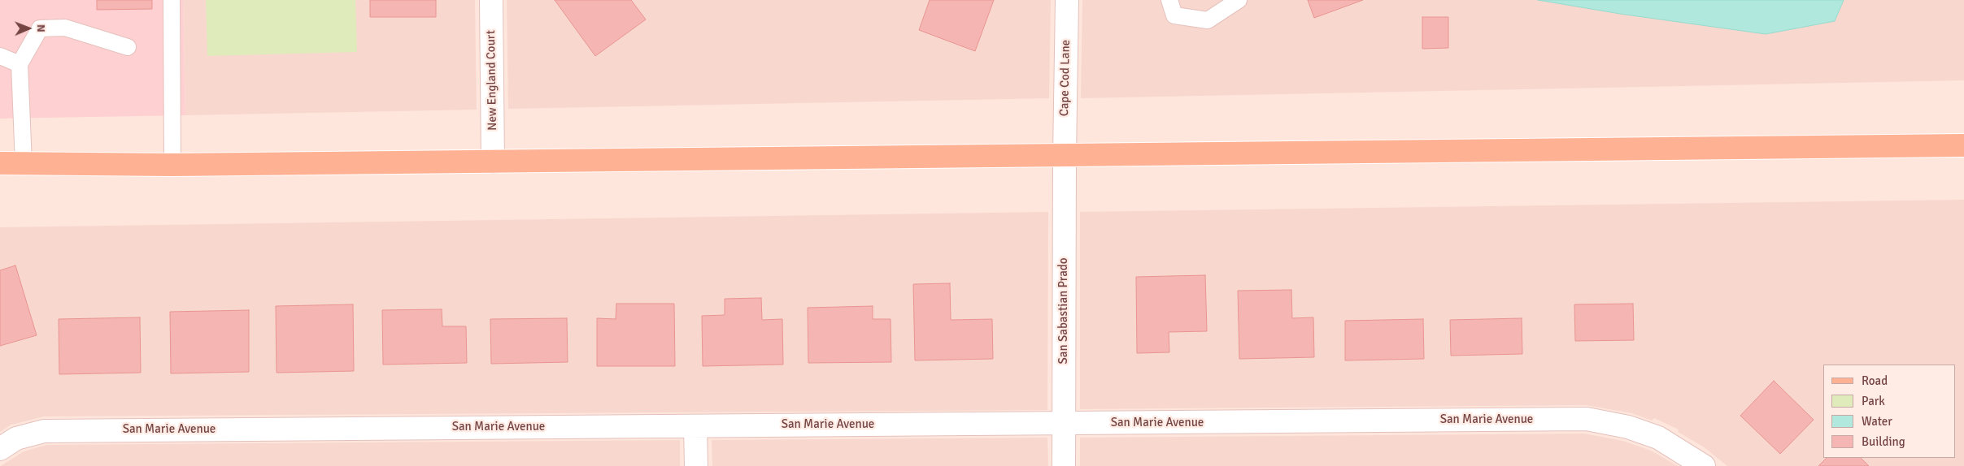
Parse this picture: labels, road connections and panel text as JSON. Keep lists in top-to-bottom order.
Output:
{
  "streets": {
    "street": [
      "Cape Cod Lane",
      "New England Court",
      "San Sabastian Prado",
      "San Marie Avenue"
    ]
  },
  "crossings": [
    ["Cape Cod Lane", "San Sabastian Prado"],
    ["San Sabastian Prado", "San Marie Avenue"]
  ],
  "legend": [
    "Road",
    "Park",
    "Water",
    "Building"
  ],
  "north": "right"
}
